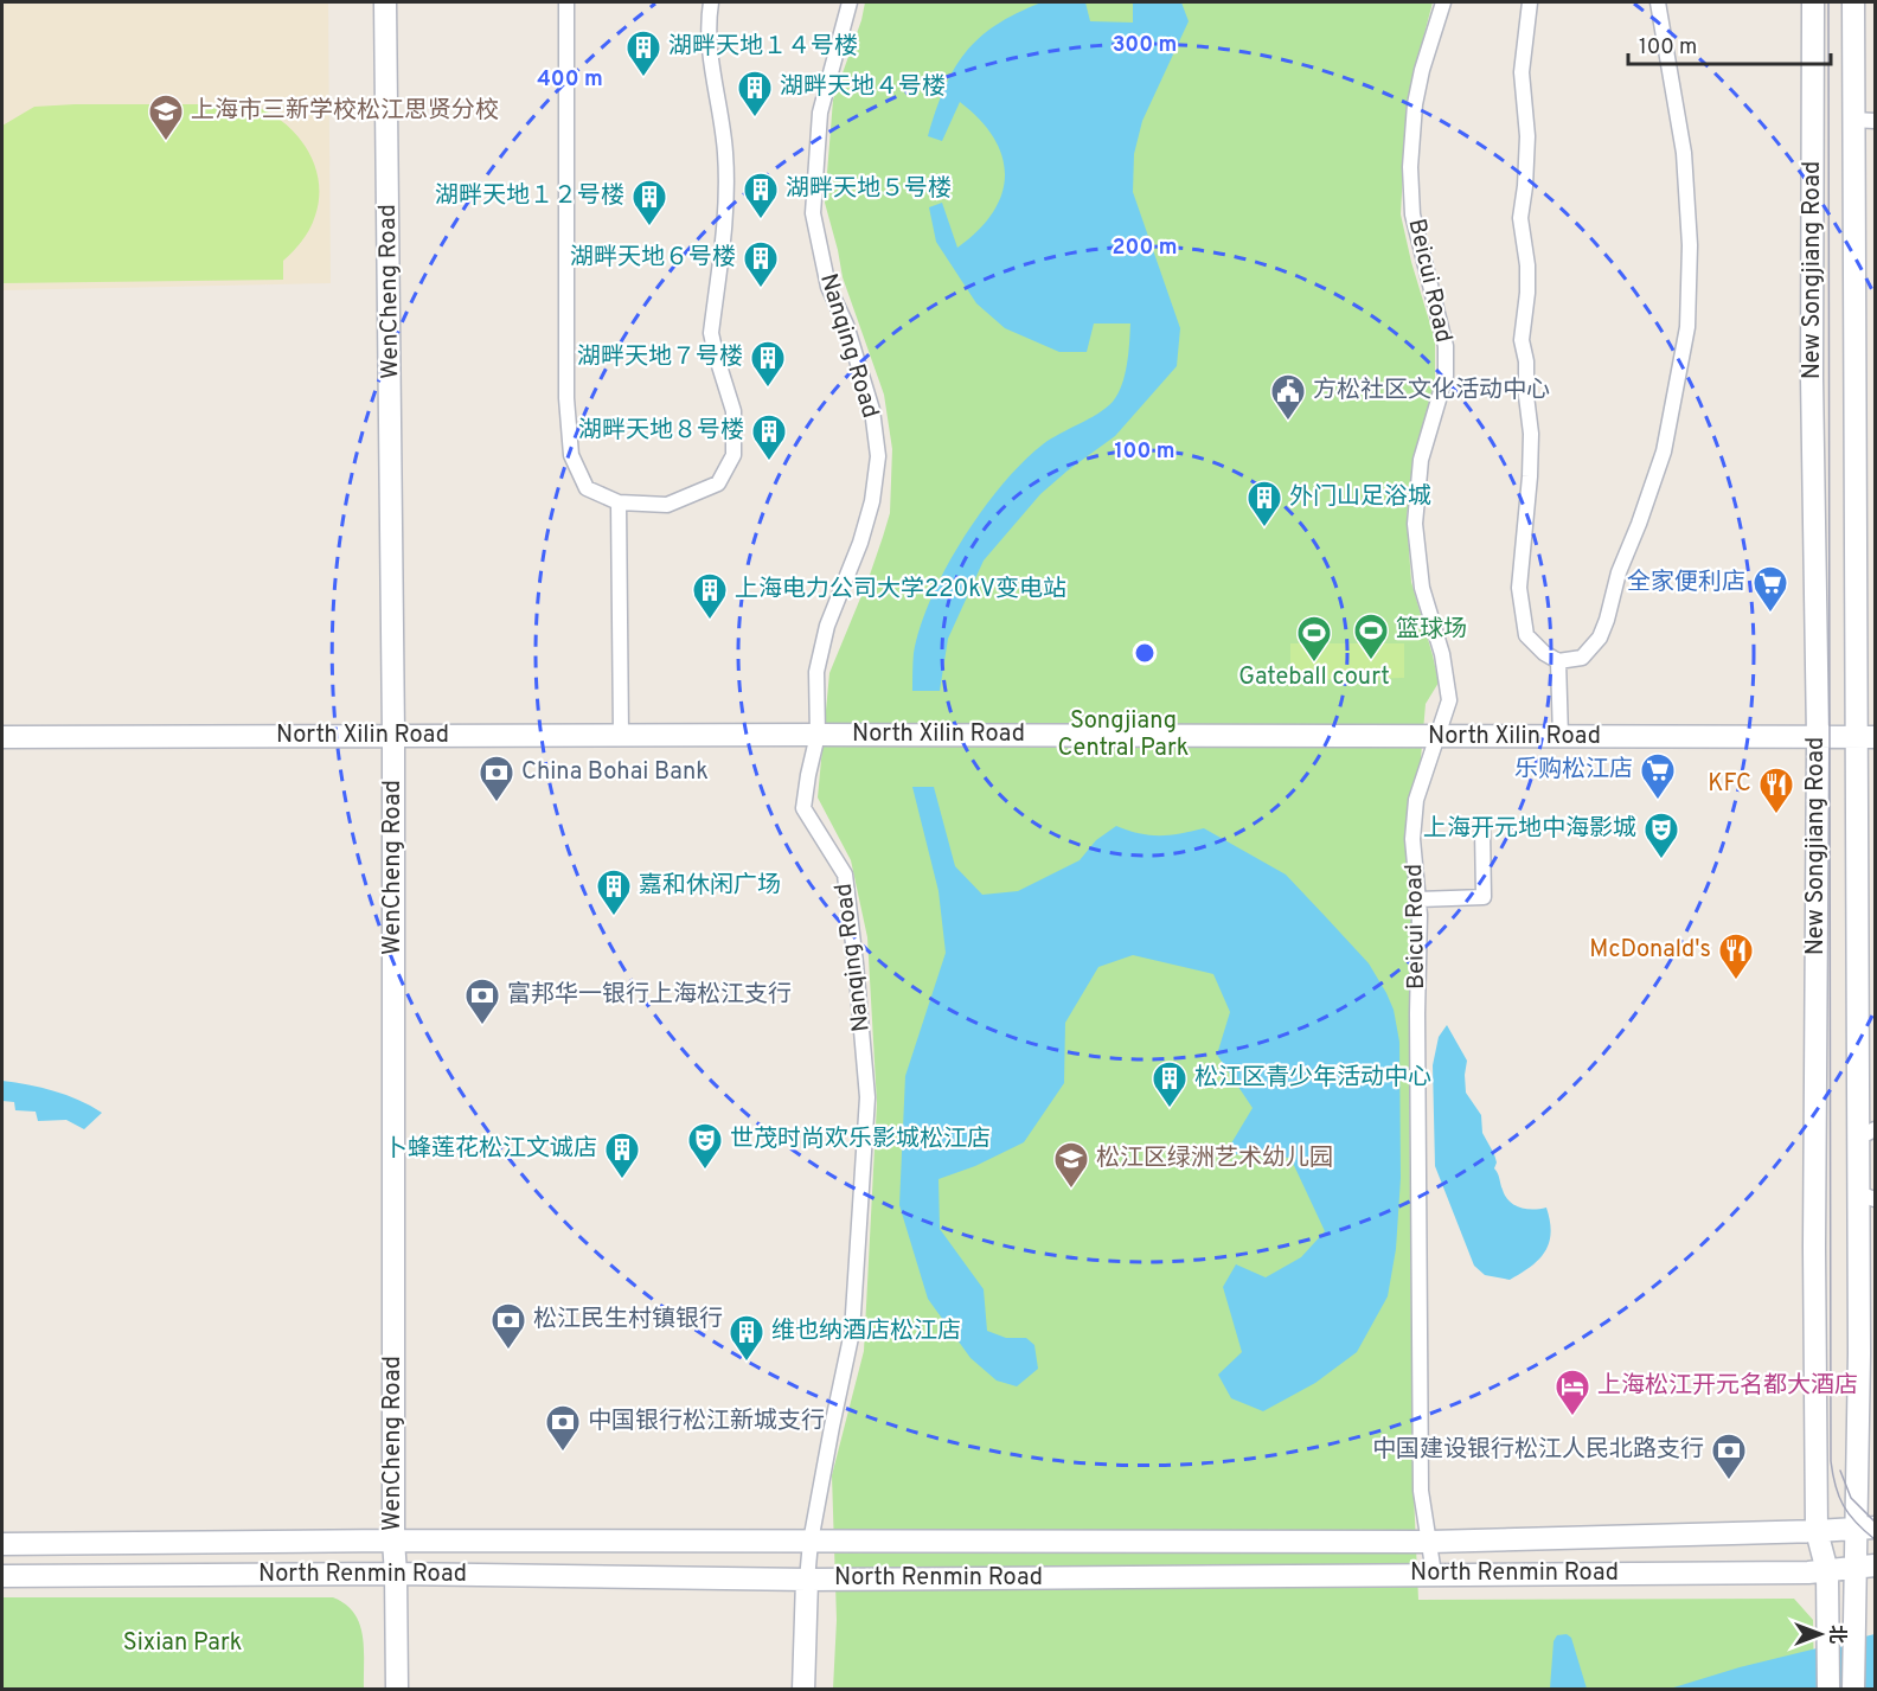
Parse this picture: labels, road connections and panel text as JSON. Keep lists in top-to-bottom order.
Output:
{
  "streets": {
    "main road": [
      "New Songjiang Road",
      "WenCheng Road",
      "Nanqing Road",
      "North Xilin Road",
      "North Renmin Road"
    ],
    "street": ["Beicui Road"]
  },
  "crossings": [
    ["New Songjiang Road", "North Xilin Road"],
    ["New Songjiang Road", "North Renmin Road"],
    ["Beicui Road", "North Xilin Road"],
    ["Beicui Road", "North Renmin Road"],
    ["WenCheng Road", "North Xilin Road"],
    ["WenCheng Road", "North Renmin Road"],
    ["Nanqing Road", "North Xilin Road"],
    ["Nanqing Road", "North Renmin Road"]
  ],
  "parks": ["Songjiang Central Park", "Sixian Park"],
  "places": {
    "building": [
      "湖畔天地１４号楼",
      "湖畔天地４号楼",
      "湖畔天地５号楼",
      "湖畔天地１２号楼",
      "湖畔天地６号楼",
      "湖畔天地７号楼",
      "湖畔天地８号楼",
      "外门山足浴城",
      "上海电力公司大学220kV变电站",
      "嘉和休闲广场",
      "松江区青少年活动中心",
      "卜蜂莲花松江文诚店",
      "维也纳酒店松江店"
    ],
    "school or university": ["上海市三新学校松江思贤分校", "松江区绿洲艺术幼儿园"],
    "public building": ["方松社区文化活动中心"],
    "supermarket": ["全家便利店", "乐购松江店"],
    "sports": ["篮球场", "Gateball court"],
    "bank": [
      "China Bohai Bank",
      "富邦华一银行上海松江支行",
      "松江民生村镇银行",
      "中国银行松江新城支行",
      "中国建设银行松江人民北路支行"
    ],
    "restaurant": ["KFC", "McDonald's"],
    "theatre": ["上海开元地中海影城", "世茂时尚欢乐影城松江店"],
    "hotel": ["上海松江开元名都大酒店"]
  },
  "scale_bar": "100 m",
  "north": "right",
  "rings": [
    "300 m",
    "400 m",
    "200 m",
    "100 m"
  ]
}
